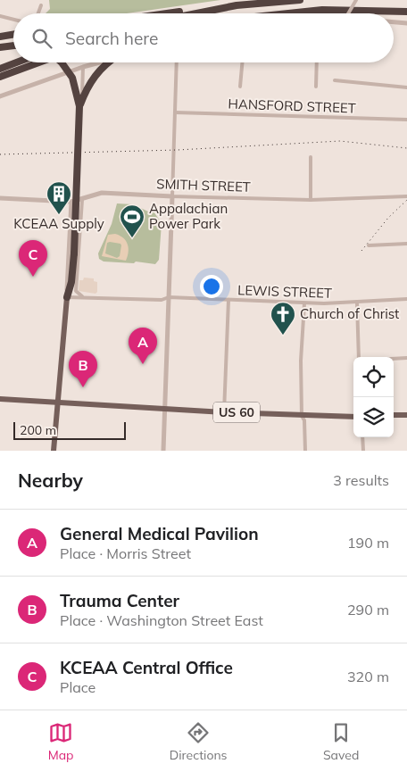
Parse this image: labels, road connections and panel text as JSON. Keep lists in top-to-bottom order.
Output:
{
  "streets": {
    "main road": ["US 60"],
    "street": ["HANSFORD STREET", "SMITH STREET", "LEWIS STREET"]
  },
  "places": {
    "building": ["KCEAA Supply"],
    "sports": ["Appalachian Power Park"],
    "church": ["Church of Christ"]
  },
  "scale_bar": "200 m",
  "page": {
    "search": "Search here",
    "pins": ["C", "A", "B"],
    "scale": "200 m",
    "heading": ["Nearby", "3 results"],
    "list": [
      {
        "mark": "A",
        "name": "General Medical Pavilion",
        "note": "Place · Morris Street",
        "value": "190 m"
      },
      {
        "mark": "B",
        "name": "Trauma Center",
        "note": "Place · Washington Street East",
        "value": "290 m"
      },
      {
        "mark": "C",
        "name": "KCEAA Central Office",
        "note": "Place",
        "value": "320 m"
      }
    ],
    "nav": ["Map", "Directions", "Saved"]
  }
}
